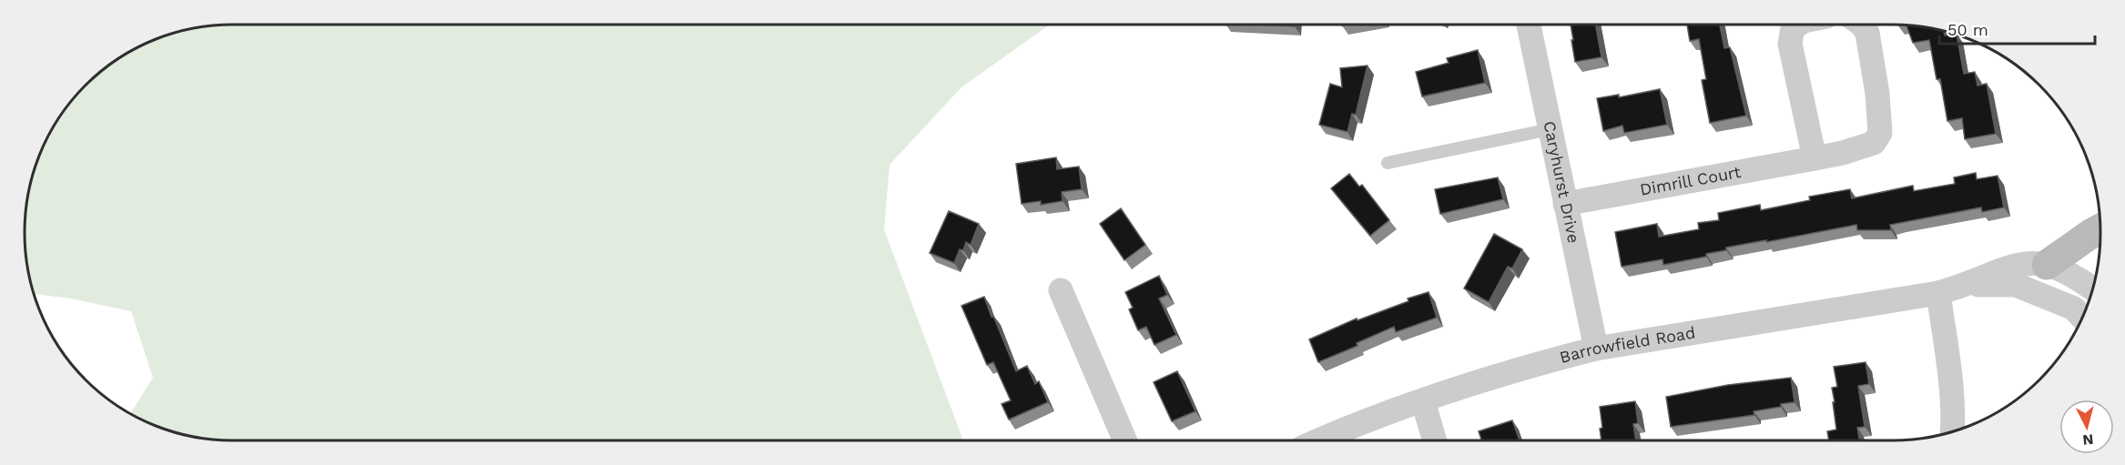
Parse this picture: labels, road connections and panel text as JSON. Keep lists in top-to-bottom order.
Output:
{
  "streets": {
    "street": ["Dimrill Court", "Caryhurst Drive", "Barrowfield Road"]
  },
  "crossings": [
    ["Dimrill Court", "Caryhurst Drive"],
    ["Caryhurst Drive", "Barrowfield Road"]
  ],
  "scale_bar": "50 m",
  "north": "bottom"
}
